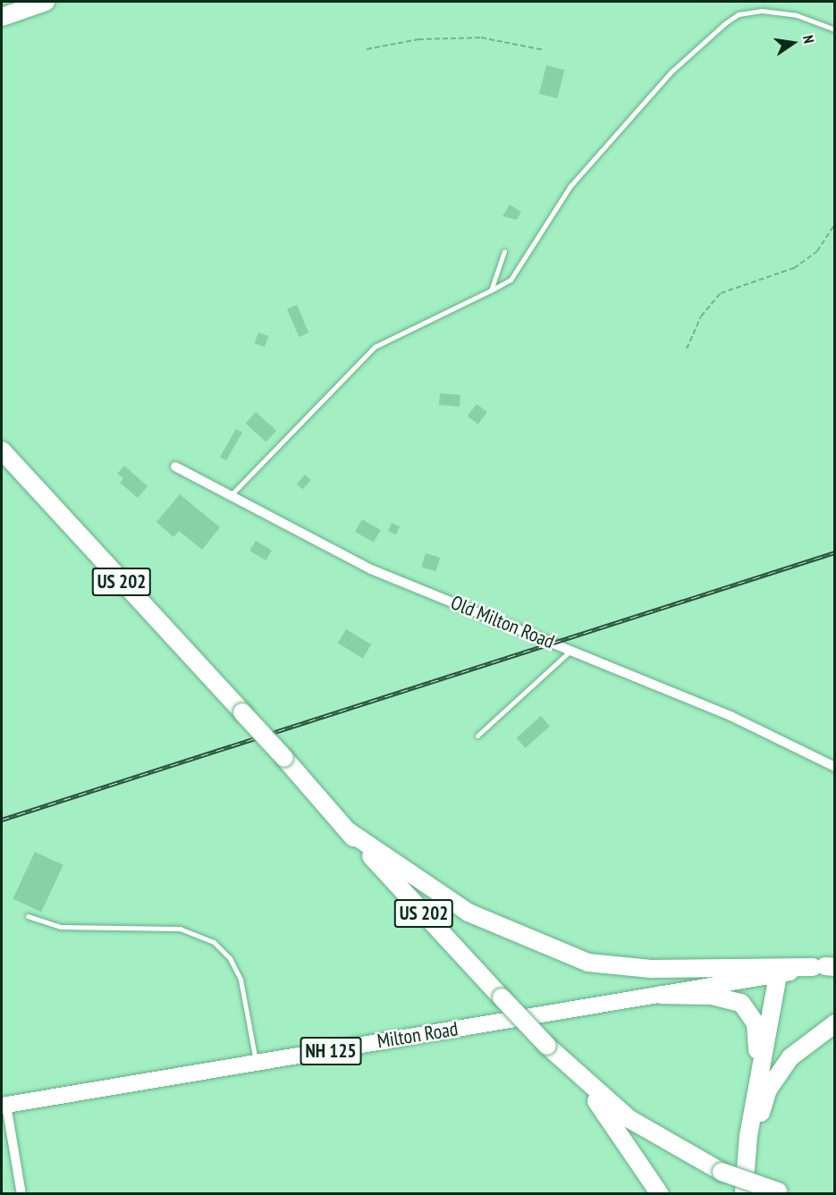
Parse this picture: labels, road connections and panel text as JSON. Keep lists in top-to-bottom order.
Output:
{
  "streets": {
    "highway": ["US 202"],
    "main road": ["Milton Road", "NH 125"],
    "street": ["Old Milton Road"]
  },
  "north": "right"
}
